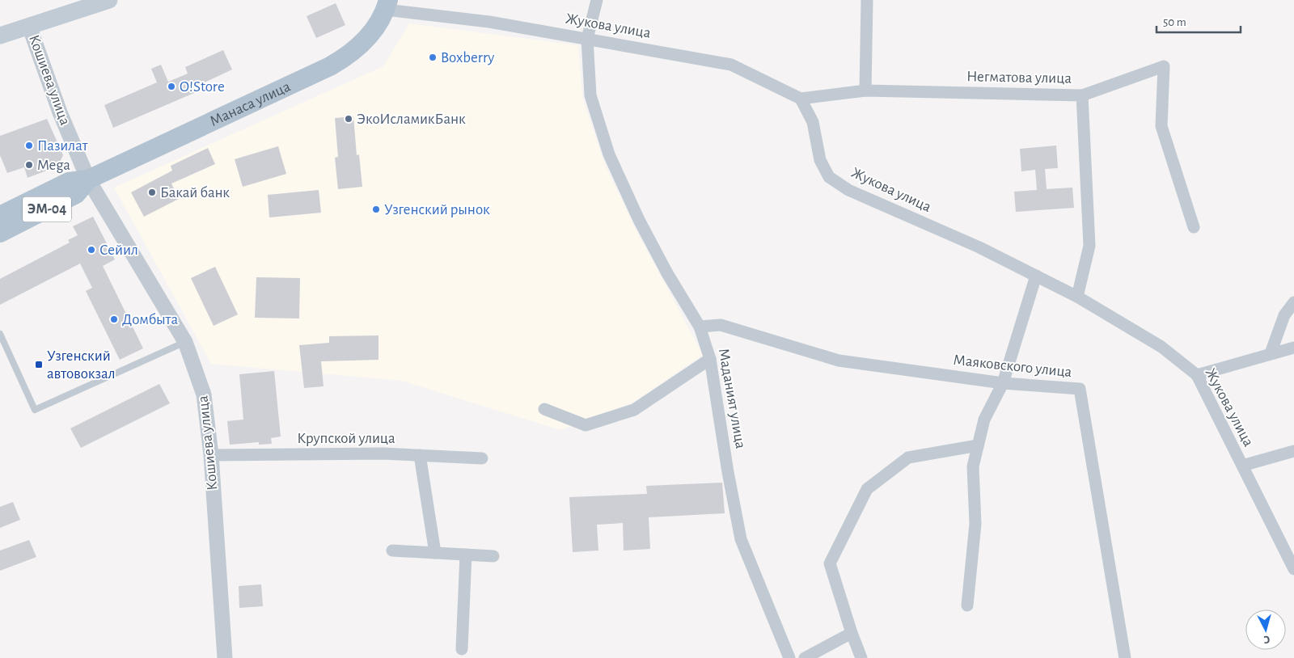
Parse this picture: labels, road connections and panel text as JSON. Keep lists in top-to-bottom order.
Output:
{
  "streets": {
    "main road": ["Манаса улица", "ЭМ-04"],
    "street": [
      "Жукова улица",
      "Негматова улица",
      "Кошиева улица",
      "Маяковского улица",
      "Маданият улица",
      "Крупской улица"
    ]
  },
  "crossings": [
    ["Жукова улица", "Негматова улица"],
    ["Жукова улица", "Манаса улица"],
    ["Жукова улица", "Маданият улица"],
    ["Кошиева улица", "Манаса улица"],
    ["Кошиева улица", "Крупской улица"],
    ["Маяковского улица", "Маданият улица"]
  ],
  "places": {
    "other": [
      "Boxberry",
      "O!Store",
      "ЭкоИсламикБанк",
      "Пазилат",
      "Mega",
      "Бакай банк",
      "Узгенский рынок",
      "Сейил",
      "Домбыта"
    ],
    "transit": ["Узгенский автовокзал"]
  },
  "scale_bar": "50 m",
  "north": "bottom"
}
